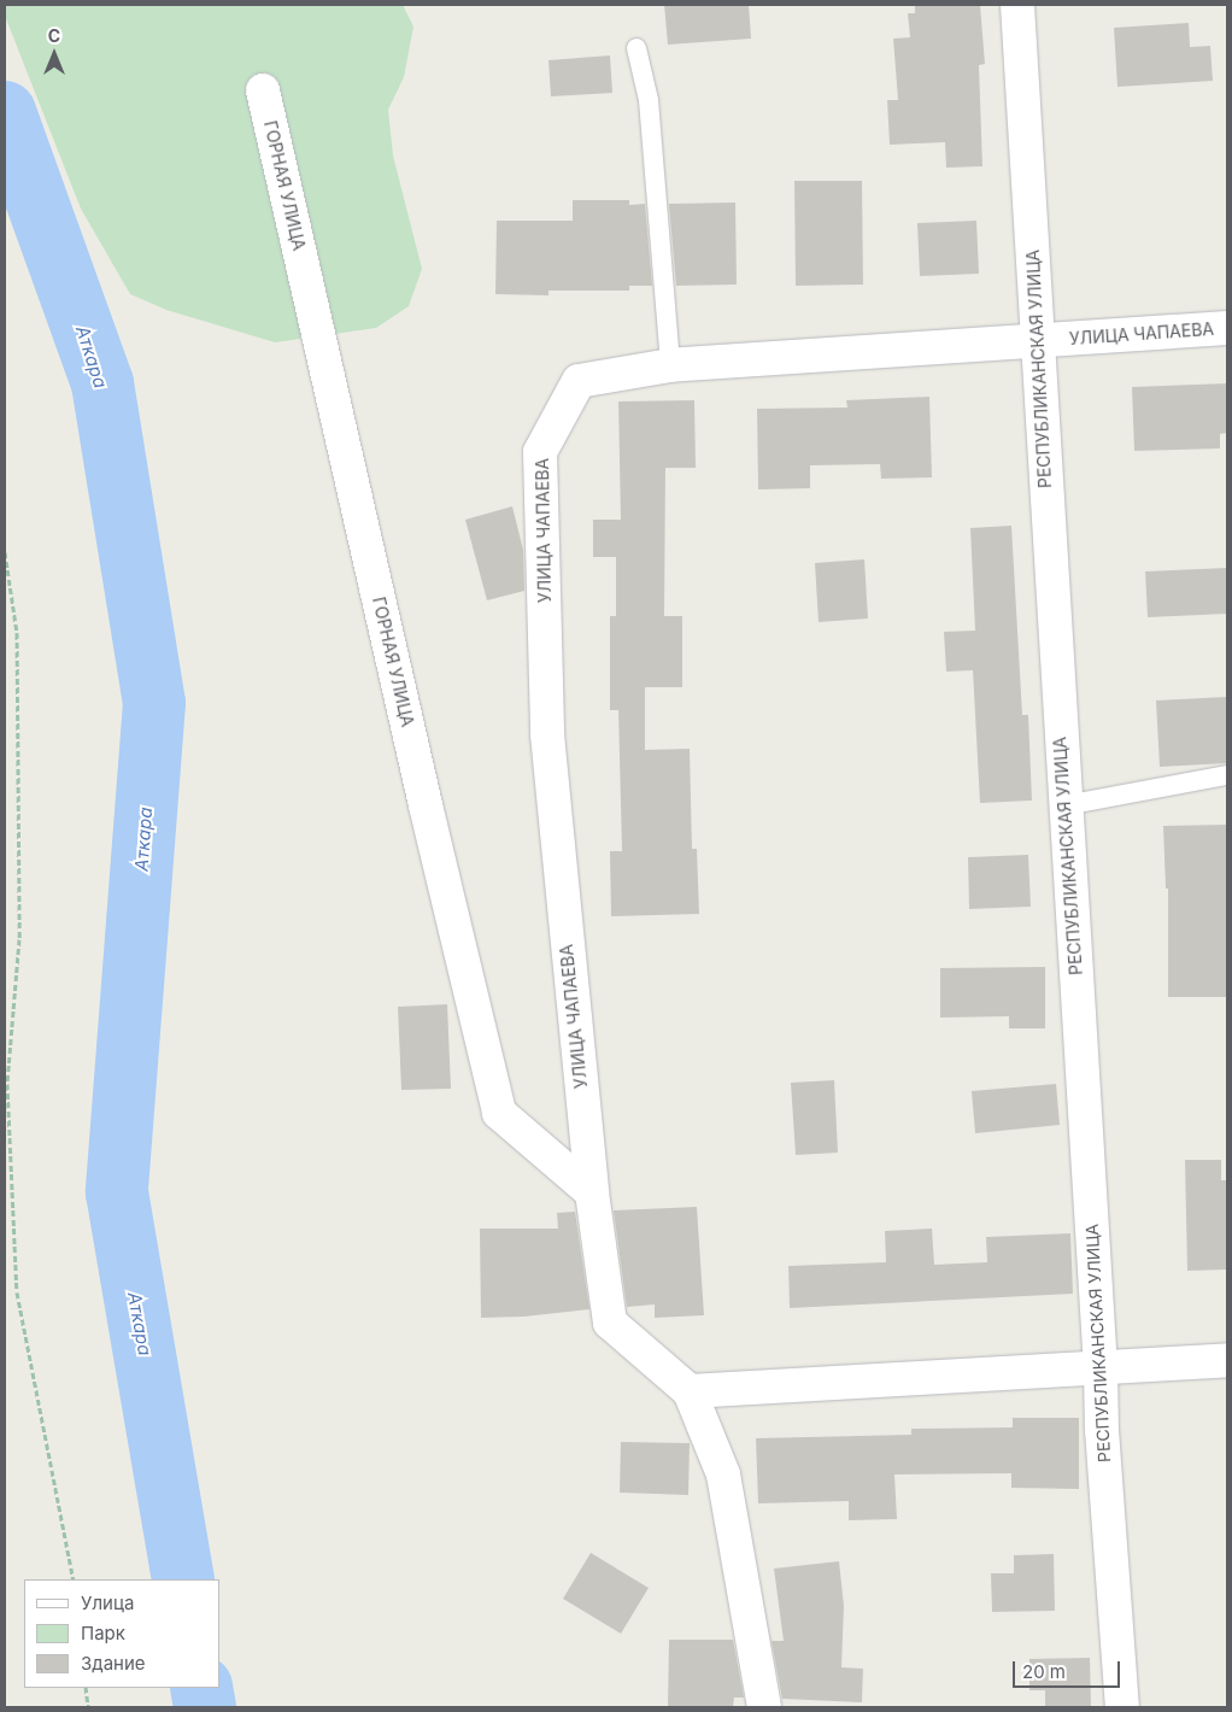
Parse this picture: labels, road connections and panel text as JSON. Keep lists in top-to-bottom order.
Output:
{
  "streets": {
    "street": ["ГОРНАЯ УЛИЦА", "УЛИЦА ЧАПАЕВА", "РЕСПУБЛИКАНСКАЯ УЛИЦА"]
  },
  "crossings": [
    ["ГОРНАЯ УЛИЦА", "УЛИЦА ЧАПАЕВА"],
    ["УЛИЦА ЧАПАЕВА", "РЕСПУБЛИКАНСКАЯ УЛИЦА"]
  ],
  "water": ["Аткара"],
  "legend": ["Улица", "Парк", "Здание"],
  "scale_bar": "20 m",
  "north": "top"
}
